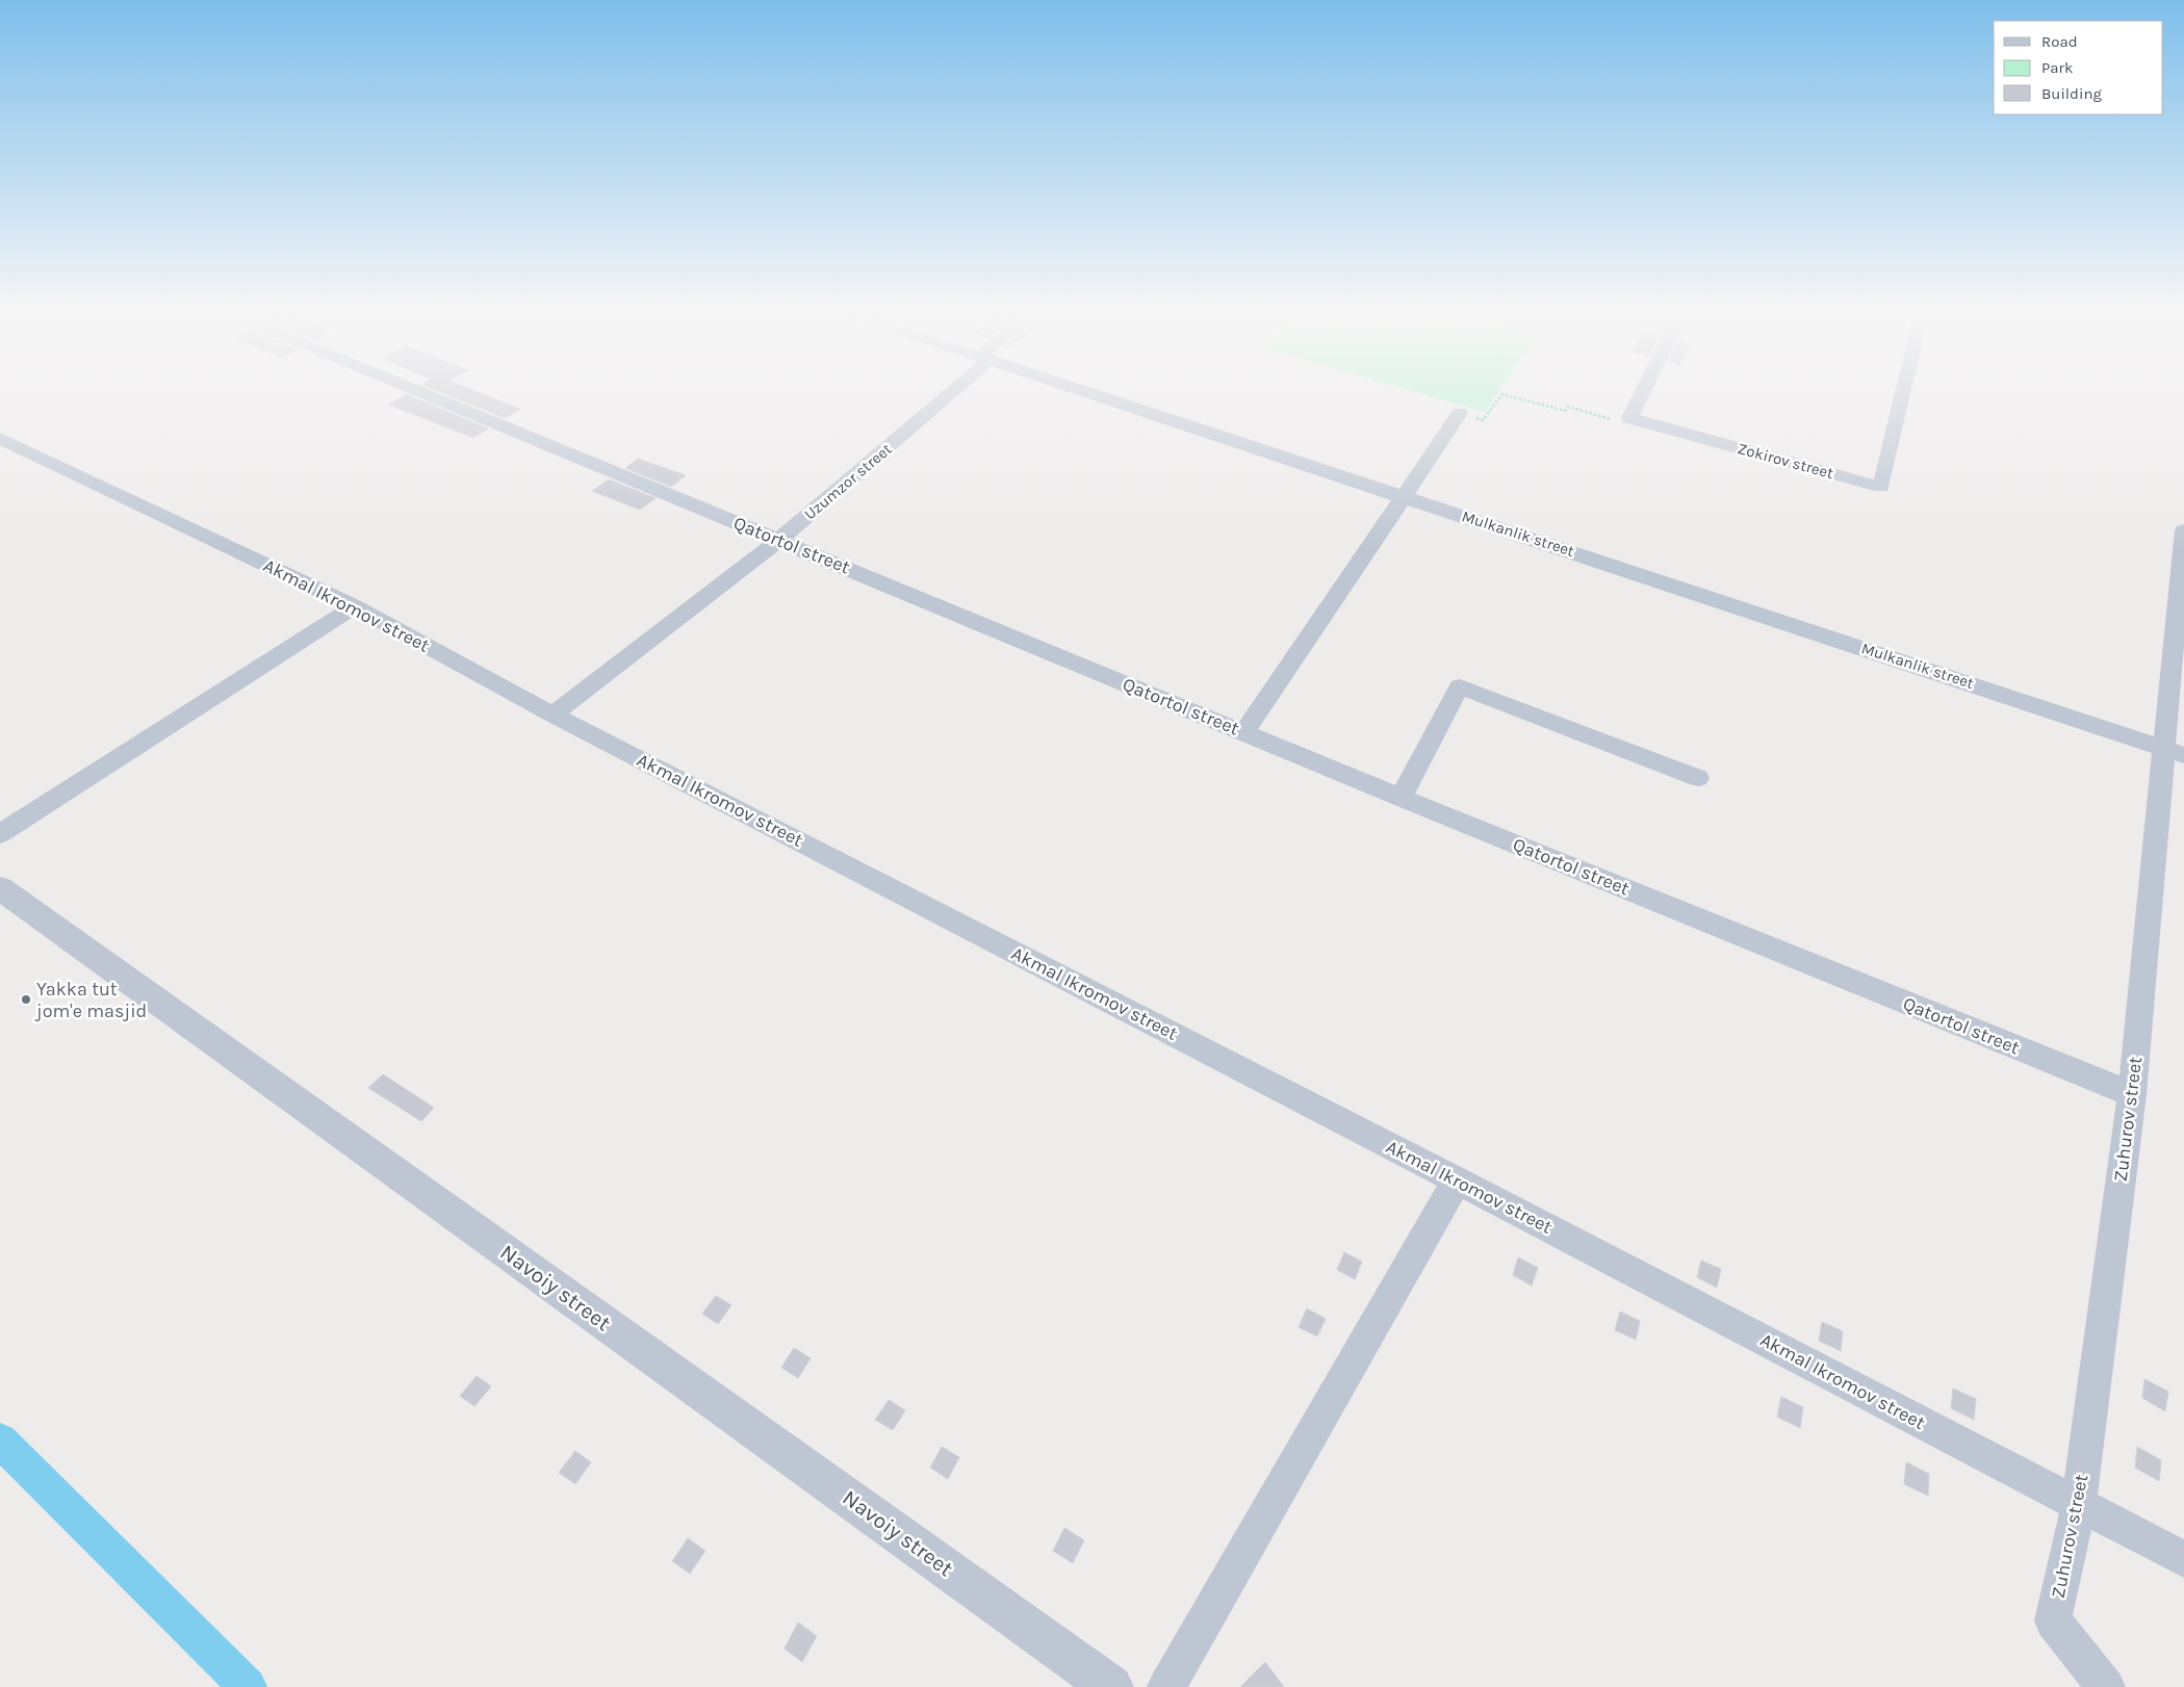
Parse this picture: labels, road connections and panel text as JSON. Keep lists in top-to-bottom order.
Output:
{
  "streets": {
    "street": [
      "Zokirov street",
      "Uzumzor street",
      "Mulkanlik street",
      "Qatortol street",
      "Akmal Ikromov street",
      "Zuhurov street",
      "Navoiy street"
    ]
  },
  "crossings": [
    ["Uzumzor street", "Qatortol street"],
    ["Uzumzor street", "Akmal Ikromov street"],
    ["Mulkanlik street", "Zuhurov street"],
    ["Qatortol street", "Zuhurov street"],
    ["Akmal Ikromov street", "Zuhurov street"]
  ],
  "places": ["Yakka tut jom'e masjid"],
  "legend": ["Road", "Park", "Building"]
}
